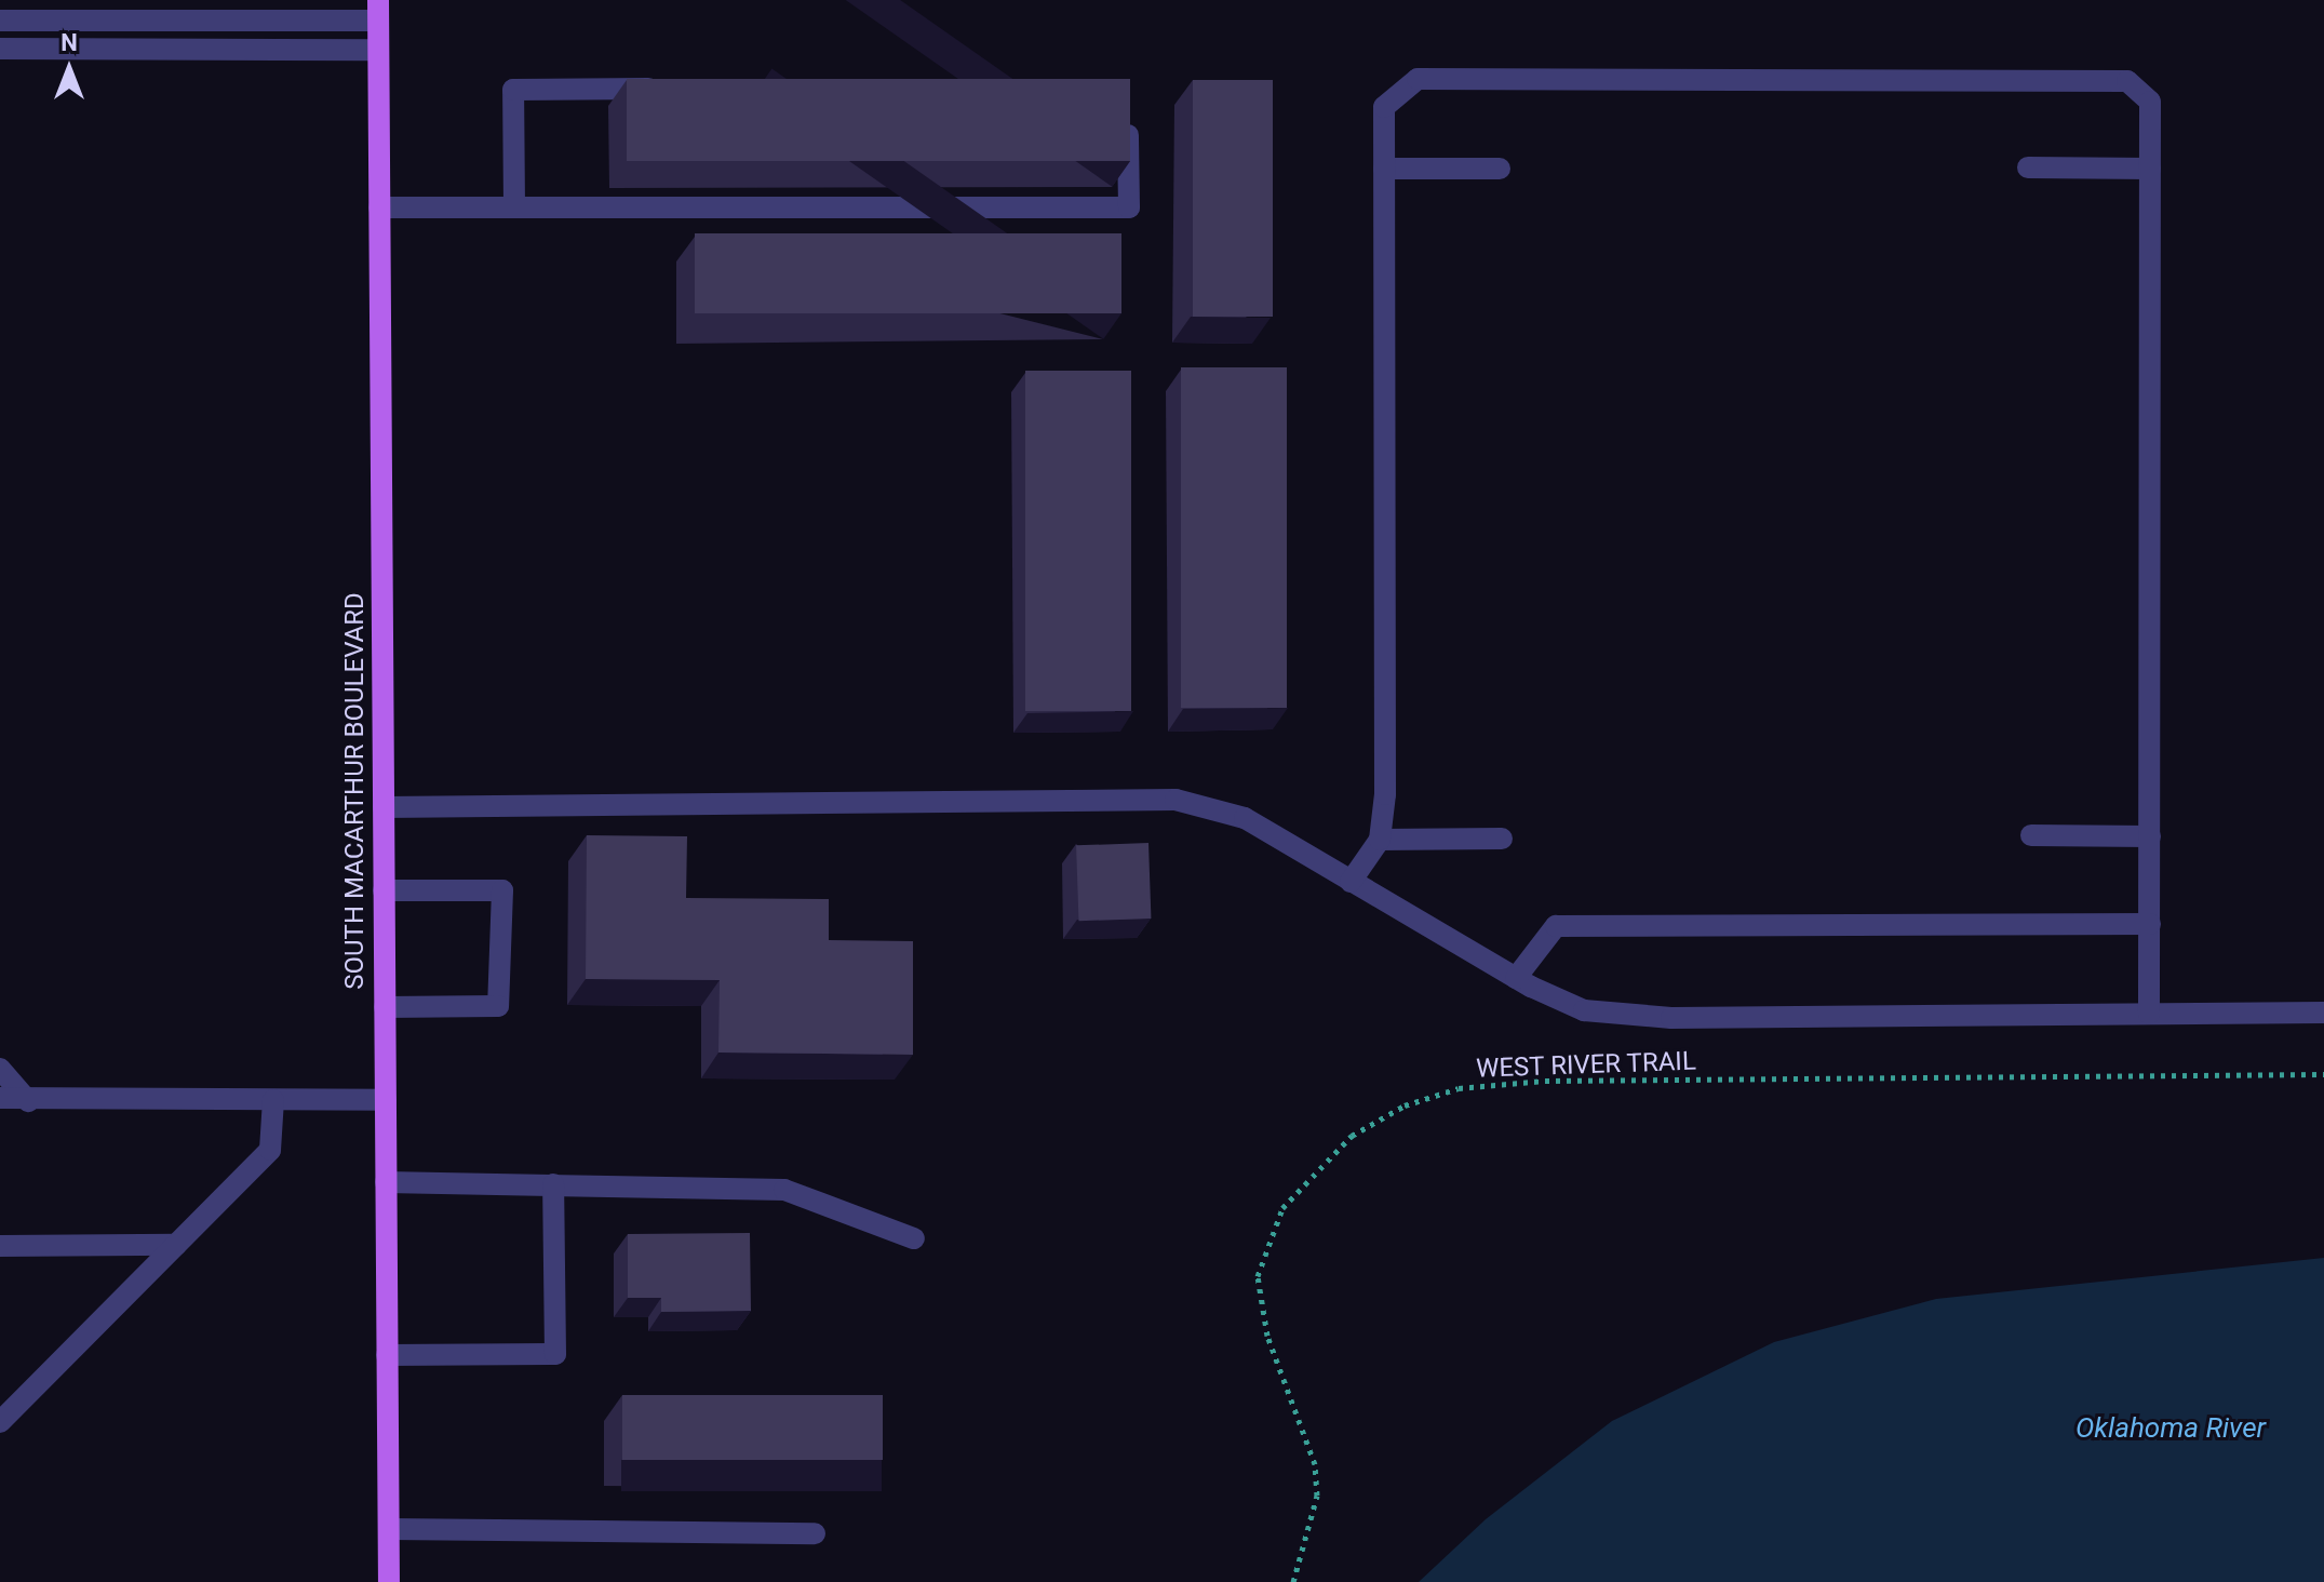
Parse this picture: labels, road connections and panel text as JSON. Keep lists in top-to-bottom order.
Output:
{
  "streets": {
    "main road": ["SOUTH MACARTHUR BOULEVARD"],
    "path": ["WEST RIVER TRAIL"]
  },
  "water": ["Oklahoma River"],
  "north": "top"
}
